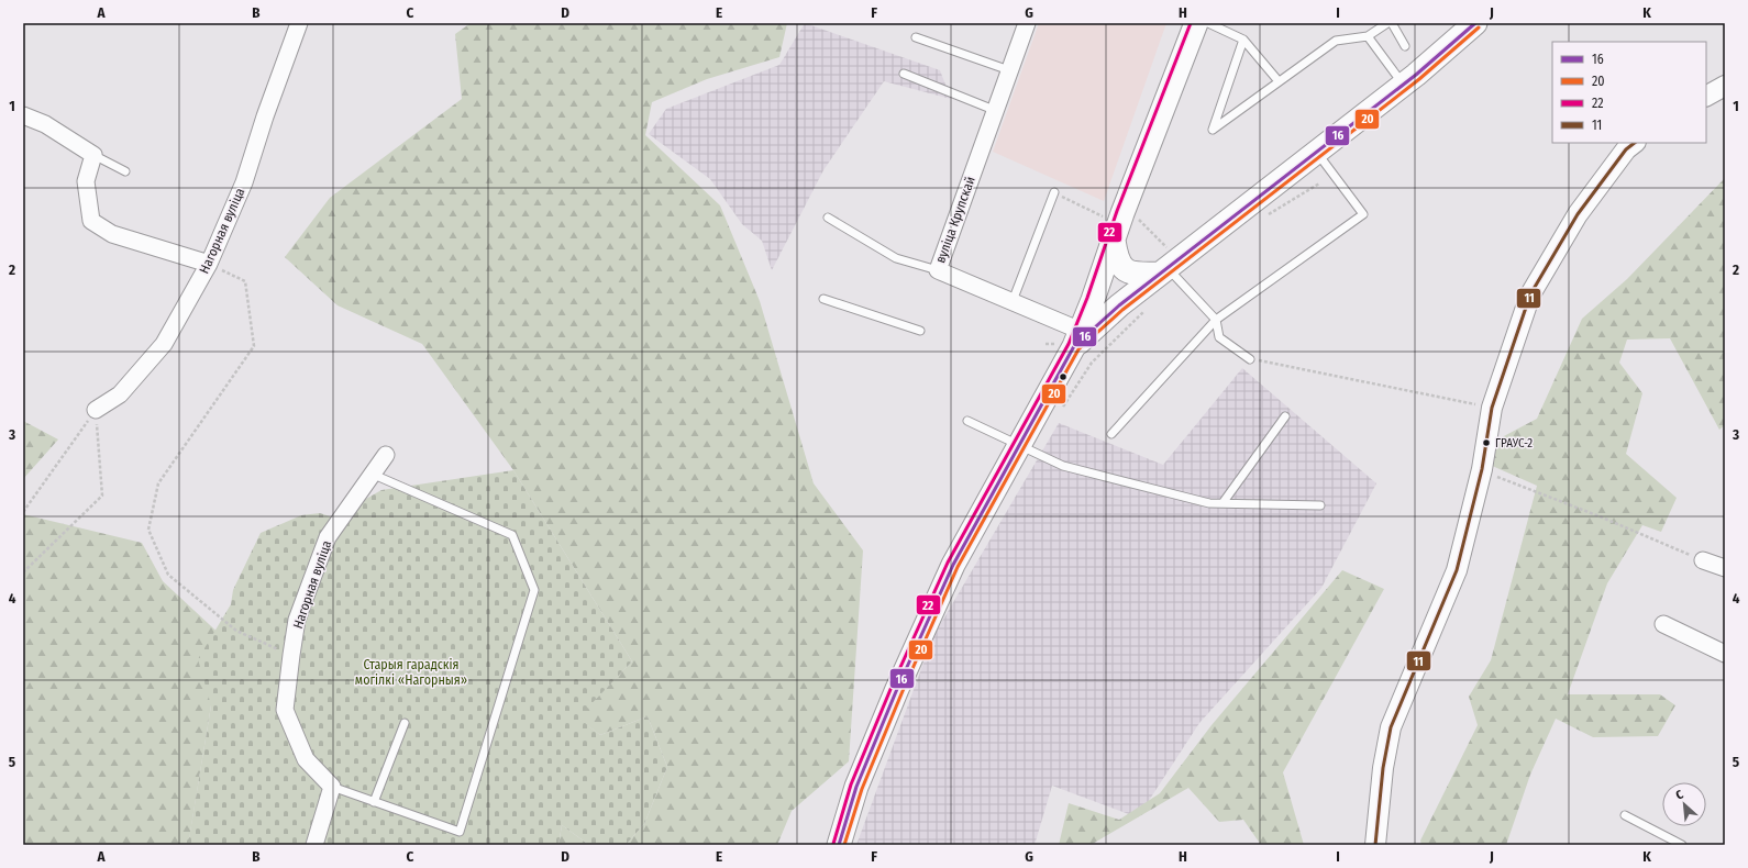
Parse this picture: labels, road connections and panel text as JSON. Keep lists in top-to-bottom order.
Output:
{
  "streets": {
    "street": ["вуліца Крупскай", "Нагорная вуліца"]
  },
  "parks": ["Старыя гарадскія могілкі «Нагорныя»"],
  "places": ["ГРАУС-2"],
  "lines": [
    "transit line 16",
    "transit line 22",
    "transit line 20",
    "transit line 11"
  ],
  "legend": [
    "16",
    "20",
    "22",
    "11"
  ],
  "north": "top left",
  "grid": {
    "columns": [
      "A",
      "B",
      "C",
      "D",
      "E",
      "F",
      "G",
      "H",
      "I",
      "J",
      "K"
    ],
    "rows": [
      "1",
      "2",
      "3",
      "4",
      "5"
    ]
  }
}
